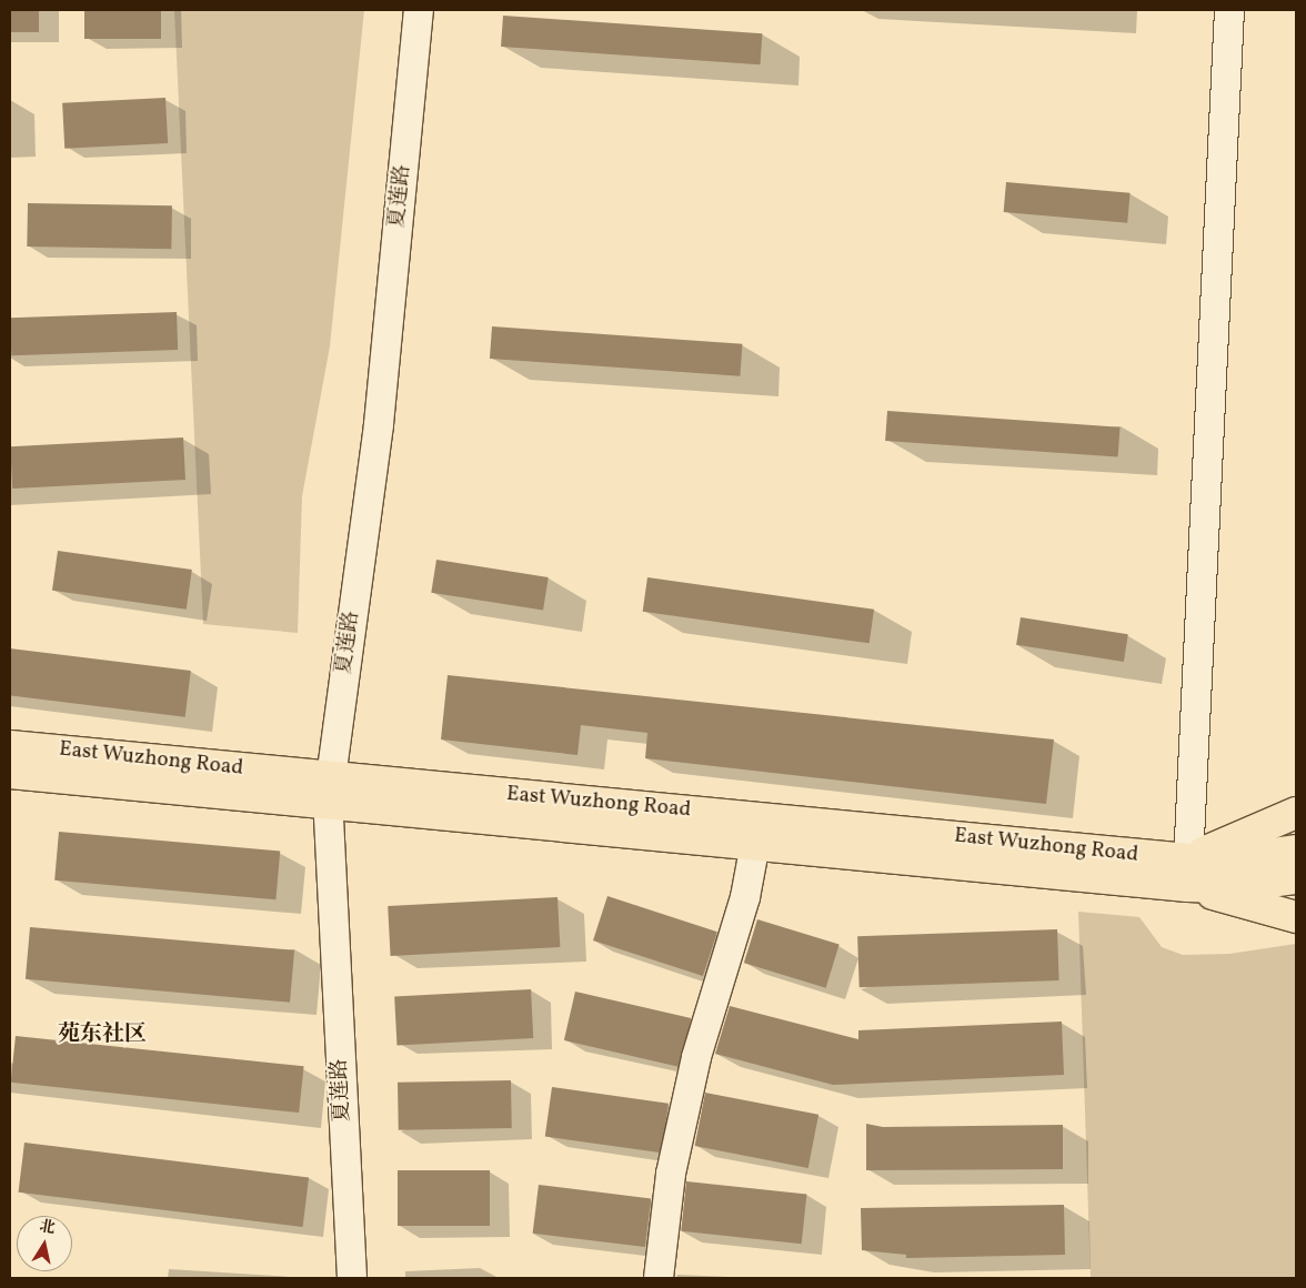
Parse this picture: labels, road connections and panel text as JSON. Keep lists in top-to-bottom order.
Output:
{
  "streets": {
    "main road": ["East Wuzhong Road"],
    "street": ["夏莲路"]
  },
  "crossings": [
    ["夏莲路", "East Wuzhong Road"]
  ],
  "districts": ["苑东社区"],
  "north": "top"
}
